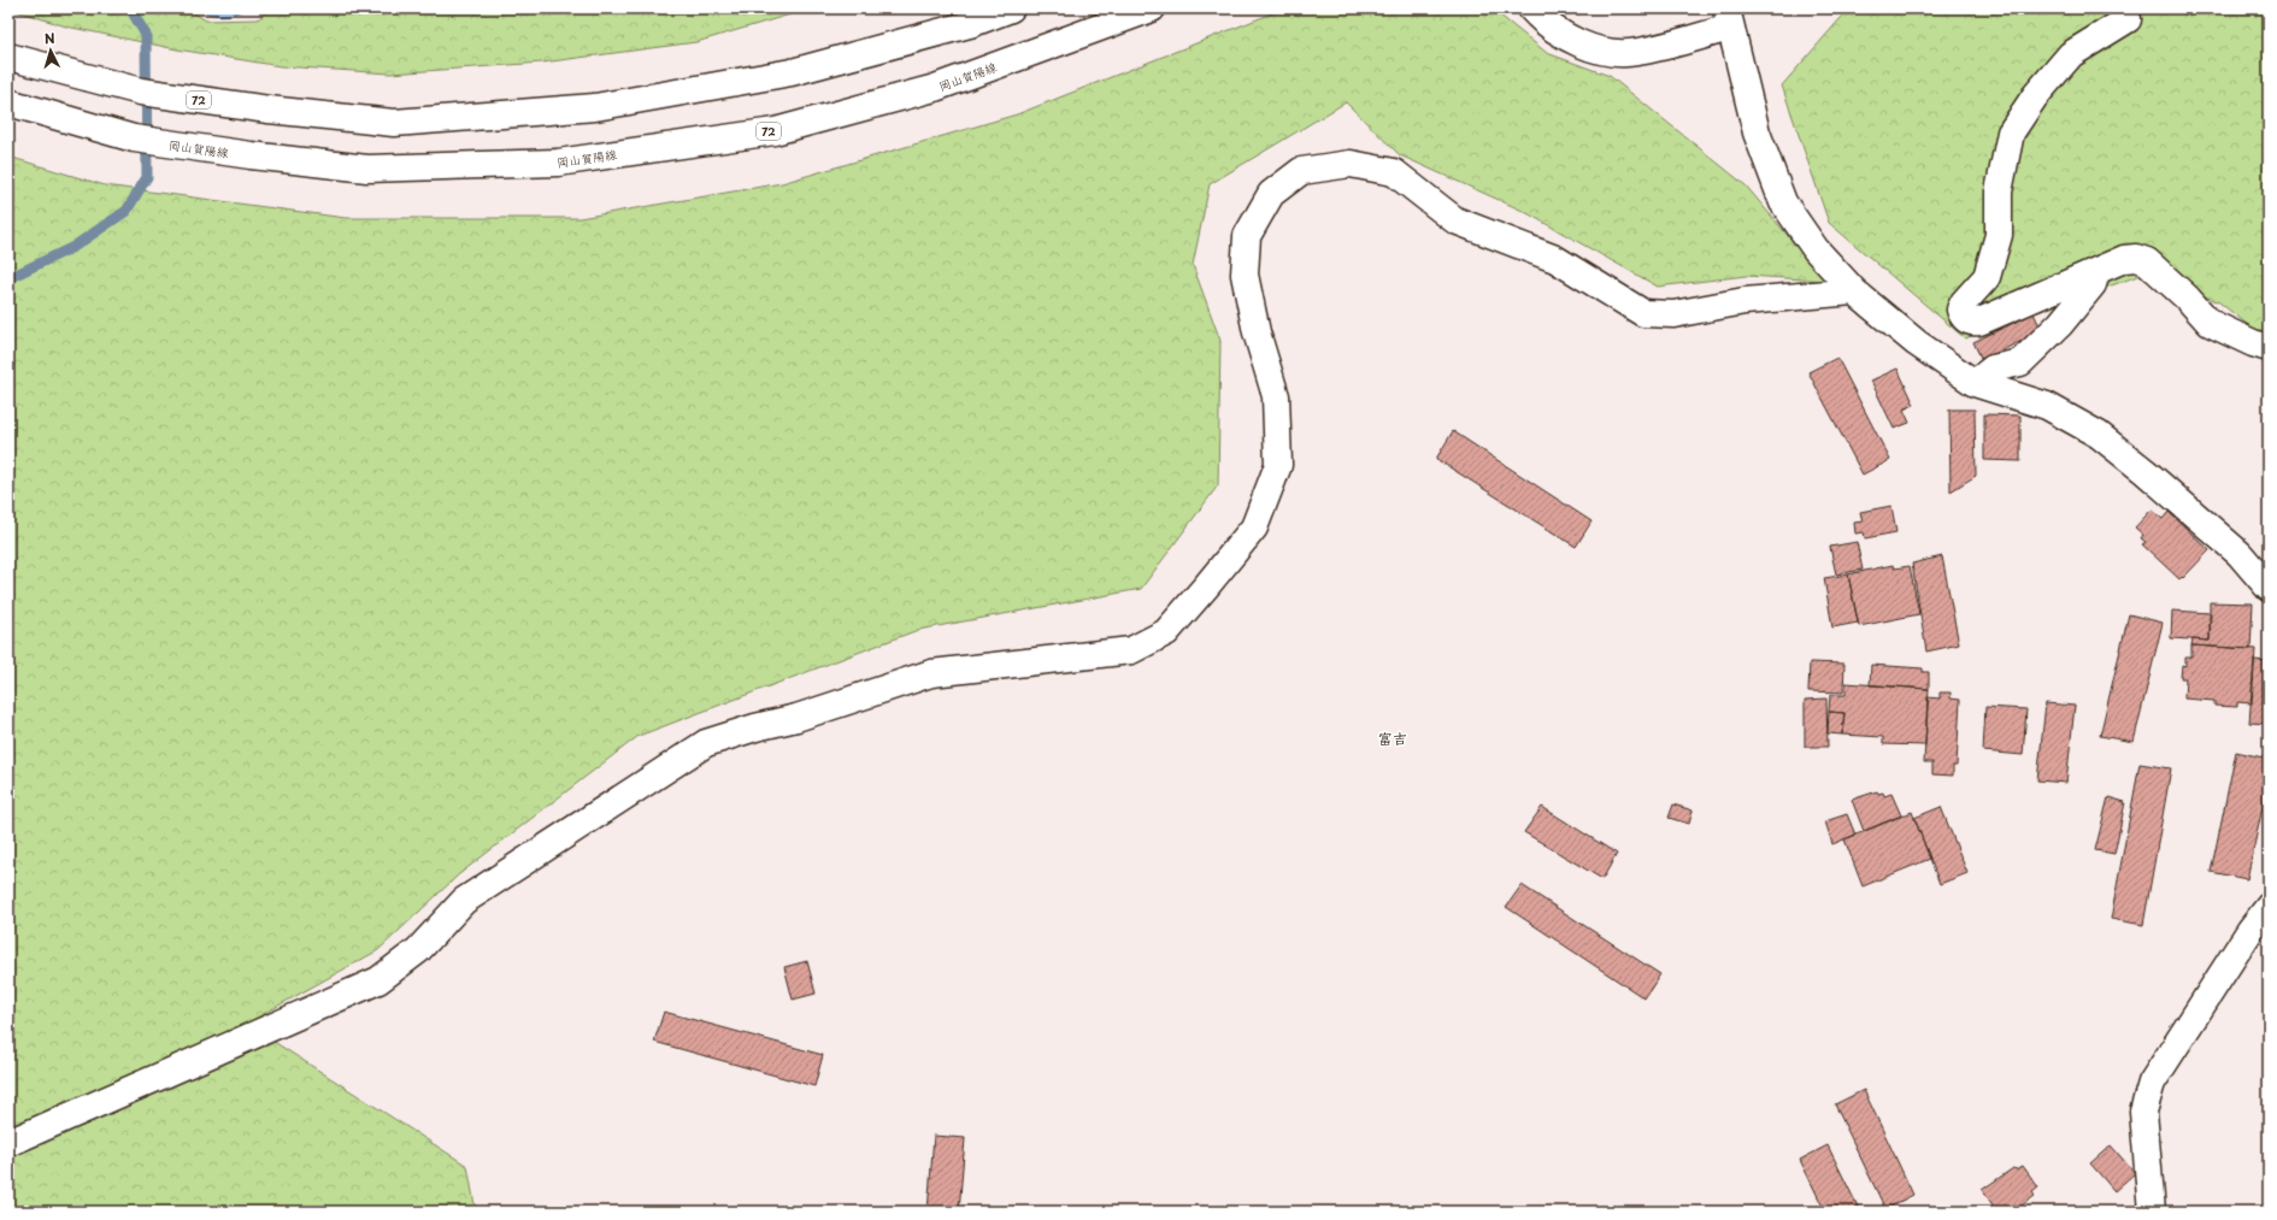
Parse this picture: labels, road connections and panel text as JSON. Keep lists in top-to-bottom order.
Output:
{
  "streets": {
    "street": ["岡山賀陽線", "72"]
  },
  "districts": ["富吉"],
  "north": "top"
}
